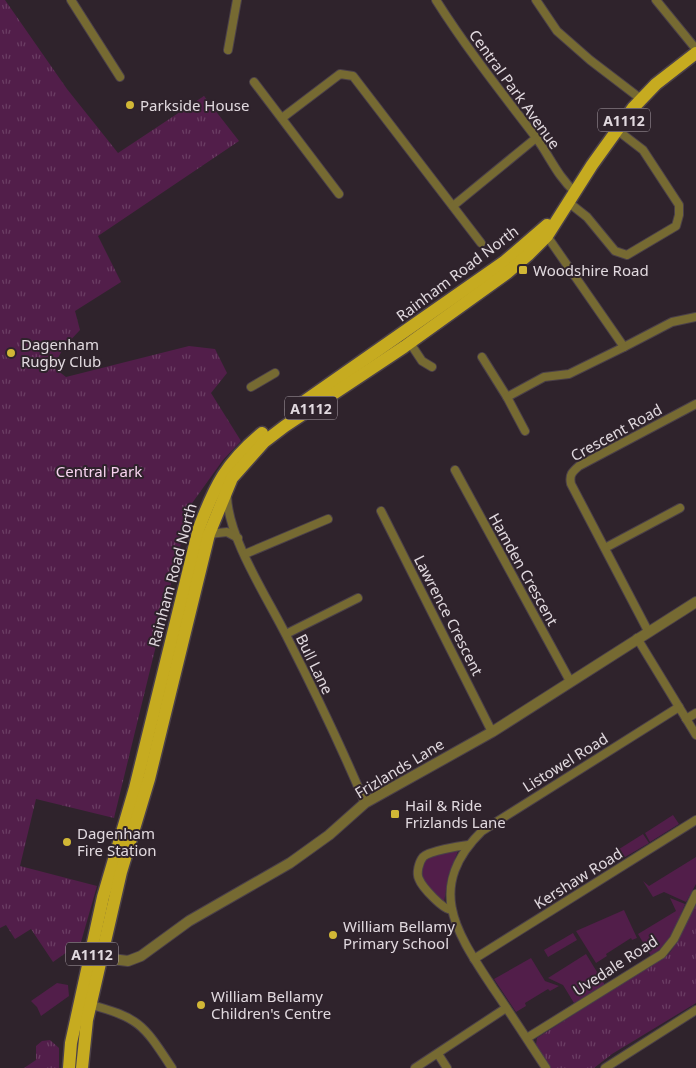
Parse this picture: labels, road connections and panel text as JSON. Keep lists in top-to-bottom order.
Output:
{
  "streets": {
    "main road": ["A1112", "Rainham Road North"],
    "street": [
      "Central Park Avenue",
      "Crescent Road",
      "Hamden Crescent",
      "Lawrence Crescent",
      "Bull Lane",
      "Listowel Road",
      "Frizlands Lane",
      "Kershaw Road",
      "Uvedale Road"
    ]
  },
  "crossings": [
    ["Central Park Avenue", "Rainham Road North"],
    ["Rainham Road North", "Bull Lane"],
    ["Rainham Road North", "Frizlands Lane"],
    ["Crescent Road", "Frizlands Lane"],
    ["Hamden Crescent", "Frizlands Lane"],
    ["Lawrence Crescent", "Frizlands Lane"],
    ["Bull Lane", "Frizlands Lane"],
    ["Listowel Road", "Kershaw Road"],
    ["Listowel Road", "Uvedale Road"]
  ],
  "parks": ["Central Park"],
  "places": {
    "other": [
      "Parkside House",
      "Dagenham Rugby Club",
      "Dagenham Fire Station",
      "William Bellamy Primary School",
      "William Bellamy Children's Centre"
    ],
    "transit": ["Woodshire Road", "Hail & Ride Frizlands Lane"]
  }
}
